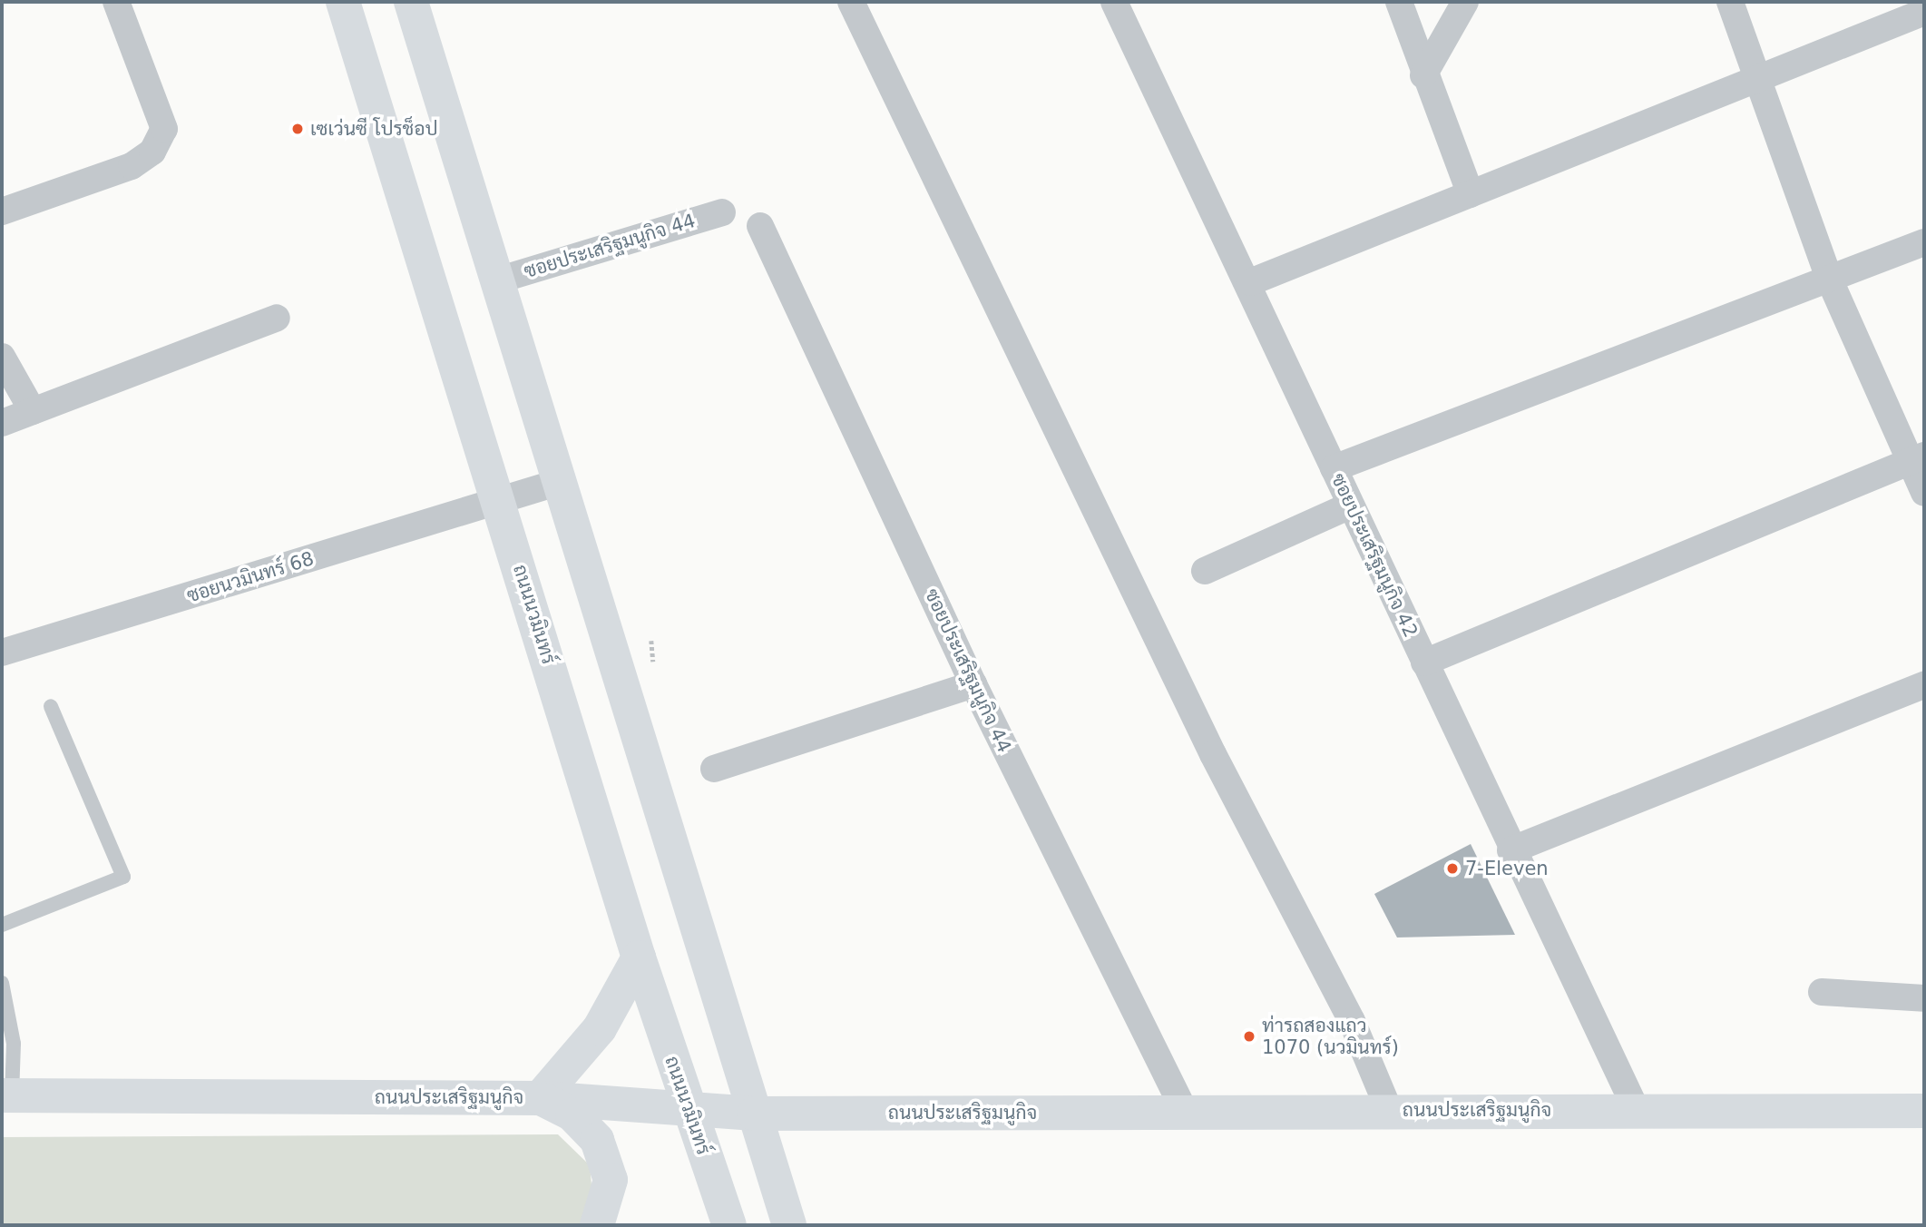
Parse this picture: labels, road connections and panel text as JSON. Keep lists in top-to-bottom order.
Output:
{
  "streets": {
    "main road": ["ถนนนวมินทร์", "ถนนประเสริฐมนูกิจ"],
    "street": ["ซอยประเสริฐมนูกิจ 44", "ซอยประเสริฐมนูกิจ 42", "ซอยนวมินทร์ 68"]
  },
  "crossings": [
    ["ซอยประเสริฐมนูกิจ 44", "ถนนประเสริฐมนูกิจ"],
    ["ซอยประเสริฐมนูกิจ 42", "ถนนประเสริฐมนูกิจ"],
    ["ซอยนวมินทร์ 68", "ถนนนวมินทร์"],
    ["ถนนนวมินทร์", "ถนนประเสริฐมนูกิจ"]
  ],
  "places": ["เซเว่นซี โปรช็อป", "7-Eleven", "ท่ารถสองแถว 1070 (นวมินทร์)"]
}
